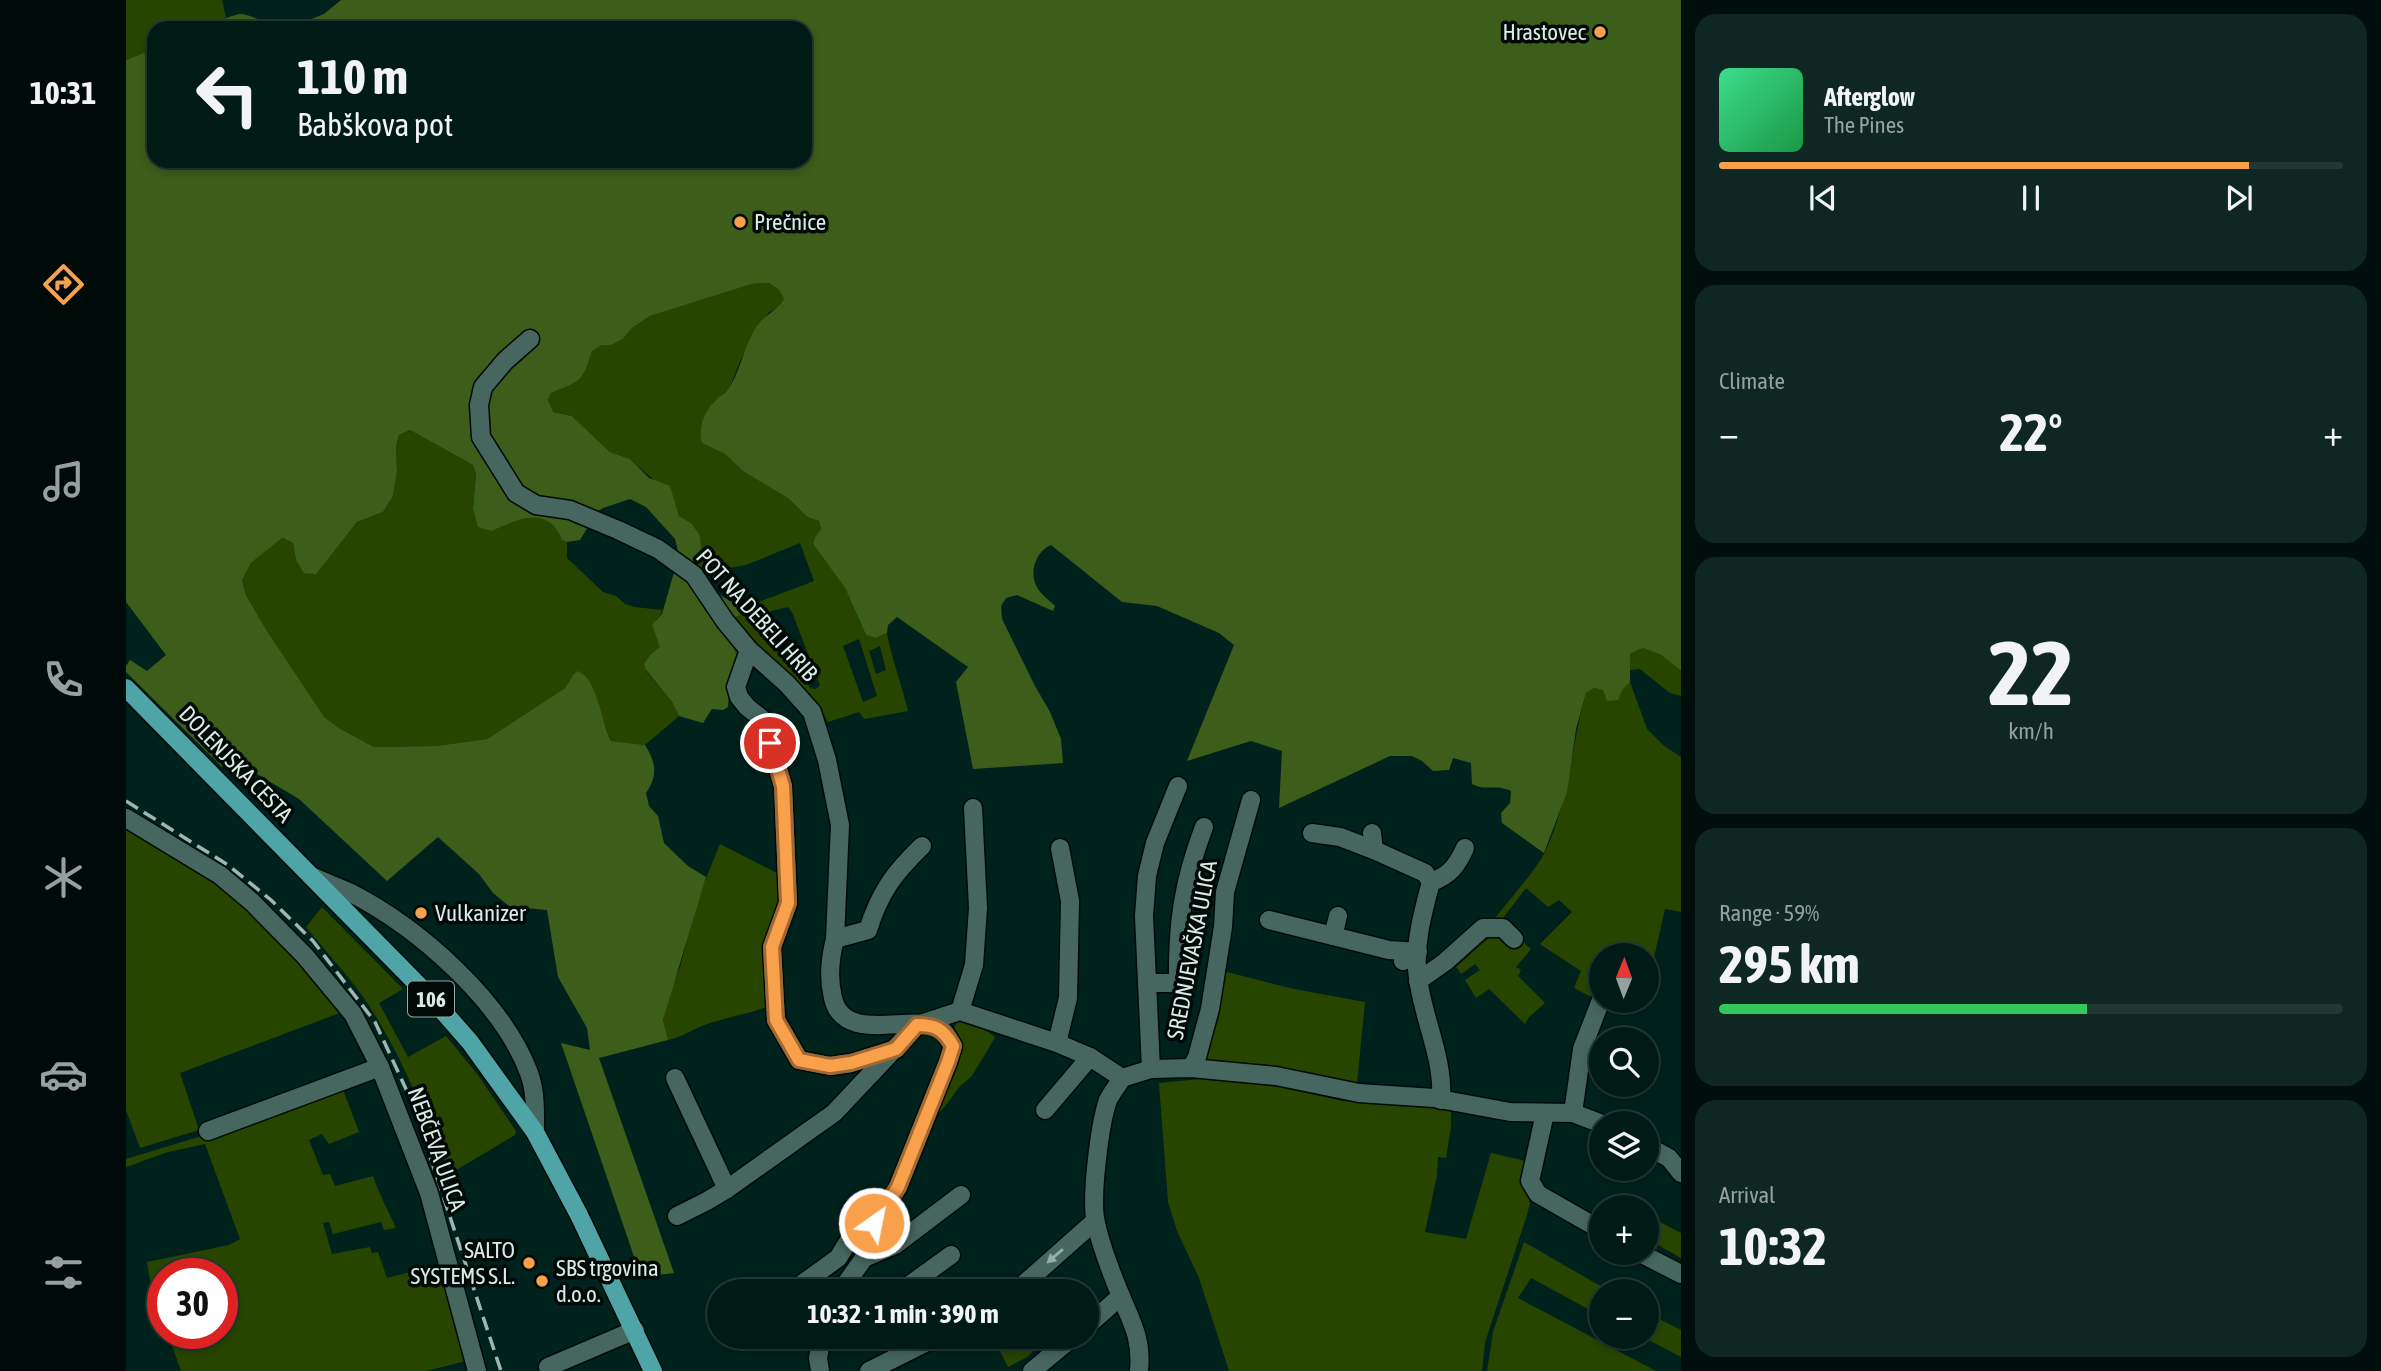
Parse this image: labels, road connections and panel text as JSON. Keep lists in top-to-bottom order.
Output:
{
  "streets": {
    "main road": ["DOLENJSKA CESTA", "106"],
    "street": ["POT NA DEBELI HRIB", "SREDNJEVAŠKA ULICA", "NEBČEVA ULICA"]
  },
  "places": [
    "Hrastovec",
    "Prečnice",
    "Vulkanizer",
    "SALTO SYSTEMS S.L.",
    "SBS trgovina d.o.o."
  ],
  "north": "top",
  "page": {
    "tabs": "10:31",
    "turn": ["110 m", "Babškova pot"],
    "song": ["Afterglow", "The Pines"],
    "tile": [
      "Climate",
      ["22", "km/h"],
      ["Range · 59%", "295 km"],
      ["Arrival", "10:32"]
    ],
    "heat": ["−", "22°", "+"],
    "map_buttons": ["+", "−"],
    "limit": "30",
    "trip": "10:32 · 1 min · 390 m"
  }
}
